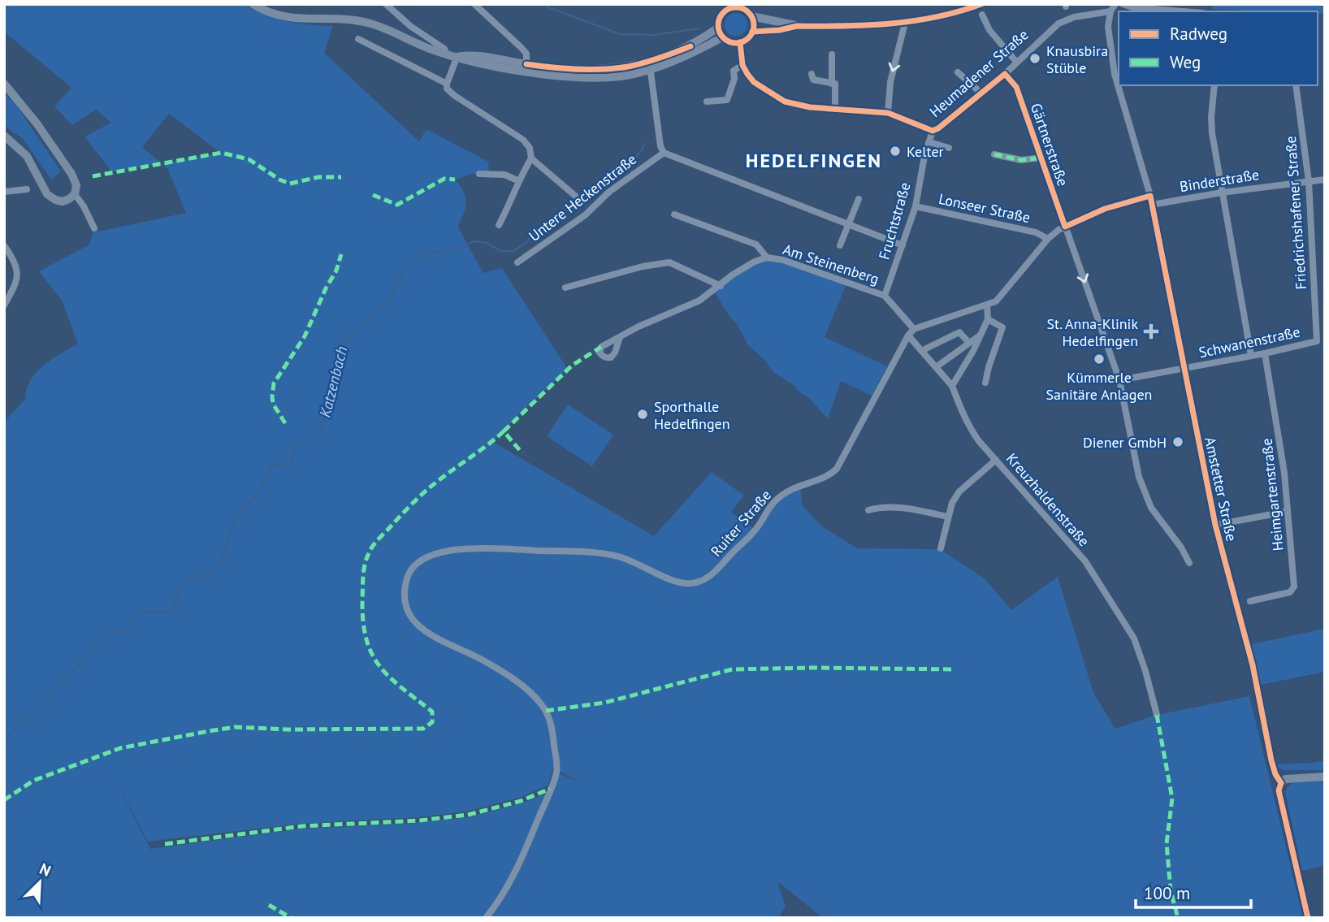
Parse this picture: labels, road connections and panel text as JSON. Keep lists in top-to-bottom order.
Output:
{
  "streets": {
    "street": [
      "Heumadener Straße",
      "Gärtnerstraße",
      "Binderstraße",
      "Untere Heckenstraße",
      "Lonseer Straße",
      "Friedrichshafener Straße",
      "Fruchtstraße",
      "Am Steinenberg",
      "Schwanenstraße",
      "Amstetter Straße",
      "Heimgartenstraße",
      "Kreuzhaldenstraße",
      "Ruiter Straße"
    ]
  },
  "crossings": [
    ["Heumadener Straße", "Gärtnerstraße"],
    ["Heumadener Straße", "Fruchtstraße"],
    ["Heumadener Straße", "Amstetter Straße"],
    ["Gärtnerstraße", "Schwanenstraße"],
    ["Binderstraße", "Friedrichshafener Straße"],
    ["Binderstraße", "Amstetter Straße"],
    ["Lonseer Straße", "Fruchtstraße"],
    ["Friedrichshafener Straße", "Schwanenstraße"],
    ["Fruchtstraße", "Am Steinenberg"],
    ["Schwanenstraße", "Amstetter Straße"],
    ["Schwanenstraße", "Heimgartenstraße"],
    ["Kreuzhaldenstraße", "Ruiter Straße"]
  ],
  "districts": ["HEDELFINGEN"],
  "water": ["Katzenbach"],
  "places": {
    "other": [
      "Knausbira Stüble",
      "Kelter",
      "Kümmerle Sanitäre Anlagen",
      "Sporthalle Hedelfingen",
      "Diener GmbH"
    ],
    "health": ["St. Anna-Klinik Hedelfingen"]
  },
  "legend": ["Radweg", "Weg"],
  "scale_bar": "100 m",
  "north": "top right"
}
